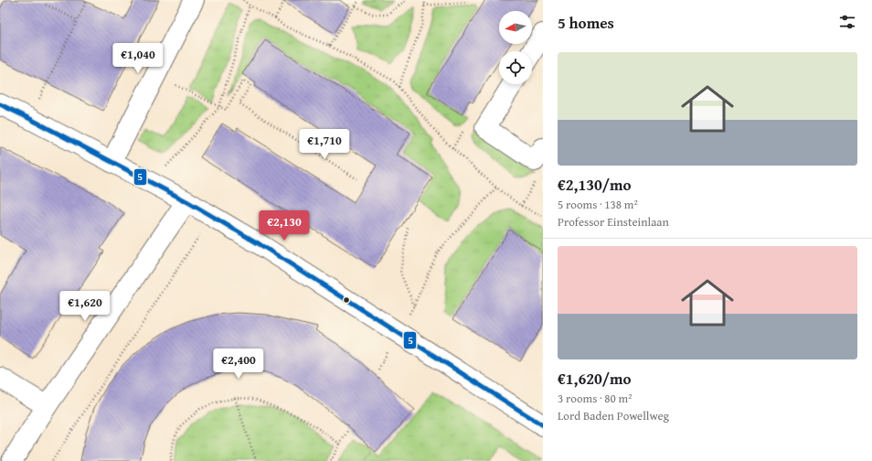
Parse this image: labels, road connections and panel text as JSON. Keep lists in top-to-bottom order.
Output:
{
  "lines": ["transit line 5"],
  "north": "left",
  "page": {
    "heading": "5 homes",
    "price": [
      "€1,040",
      "€1,710",
      "€2,130",
      "€1,620",
      "€2,400"
    ],
    "list": [
      {
        "name": "€2,130/mo",
        "note": "5 rooms · 138 m² · Professor Einsteinlaan"
      },
      {
        "name": "€1,620/mo",
        "note": "3 rooms · 80 m² · Lord Baden Powellweg"
      }
    ]
  }
}
